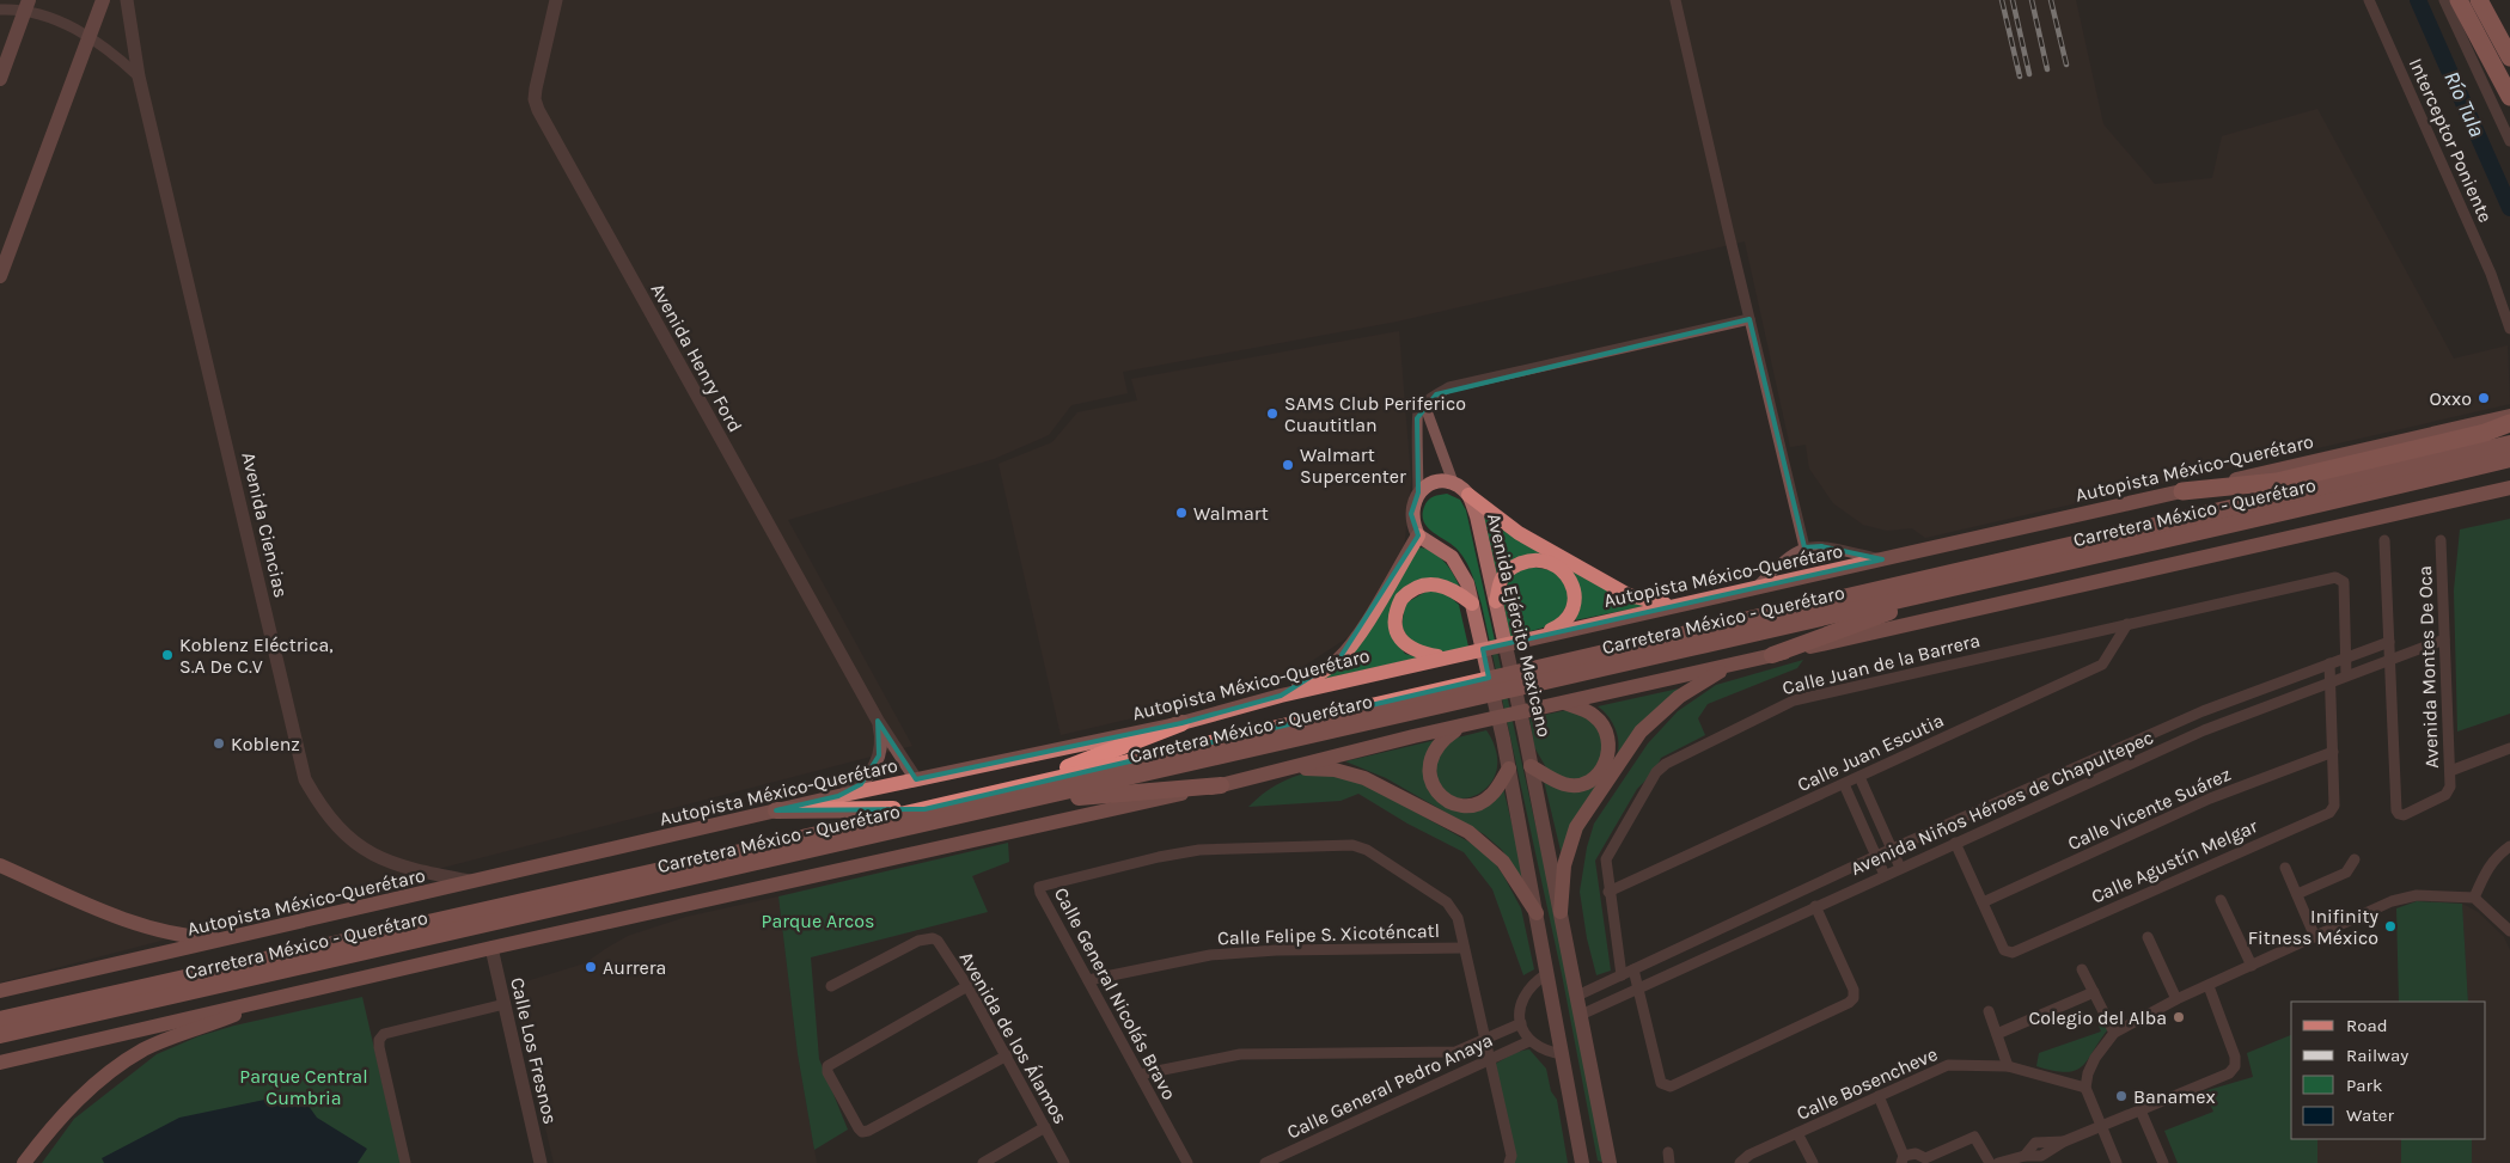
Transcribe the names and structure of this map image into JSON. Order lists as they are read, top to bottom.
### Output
{
  "streets": {
    "highway": ["Carretera México - Querétaro"],
    "main road": ["Autopista México-Querétaro", "Avenida Ejército Mexicano"],
    "street": [
      "Interceptor Poniente",
      "Avenida Henry Ford",
      "Avenida Ciencias",
      "Calle Juan de la Barrera",
      "Avenida Montes De Oca",
      "Calle Juan Escutia",
      "Avenida Niños Héroes de Chapultepec",
      "Calle Vicente Suárez",
      "Calle Agustín Melgar",
      "Calle Felipe S. Xicoténcatl",
      "Calle General Nicolás Bravo",
      "Avenida de los Álamos",
      "Calle Los Fresnos",
      "Calle Bosencheve",
      "Calle General Pedro Anaya"
    ]
  },
  "crossings": [
    ["Avenida Henry Ford", "Autopista México-Querétaro"],
    ["Autopista México-Querétaro", "Avenida Ciencias"],
    ["Avenida Ejército Mexicano", "Avenida Niños Héroes de Chapultepec"],
    ["Calle Juan de la Barrera", "Calle Juan Escutia"],
    ["Calle Juan de la Barrera", "Avenida Niños Héroes de Chapultepec"],
    ["Avenida Montes De Oca", "Avenida Niños Héroes de Chapultepec"],
    ["Avenida Niños Héroes de Chapultepec", "Calle Agustín Melgar"],
    ["Calle Vicente Suárez", "Calle Agustín Melgar"],
    ["Calle Felipe S. Xicoténcatl", "Calle General Nicolás Bravo"],
    ["Calle General Nicolás Bravo", "Calle General Pedro Anaya"]
  ],
  "water": ["Río Tula"],
  "parks": ["Parque Arcos", "Parque Central Cumbria"],
  "places": [
    "Oxxo",
    "SAMS Club Periferico Cuautitlan",
    "Walmart Supercenter",
    "Walmart",
    "Koblenz Eléctrica, S.A De C.V",
    "Koblenz",
    "Inifinity Fitness México",
    "Aurrera",
    "Colegio del Alba",
    "Banamex"
  ],
  "legend": [
    "Road",
    "Railway",
    "Park",
    "Water"
  ]
}
